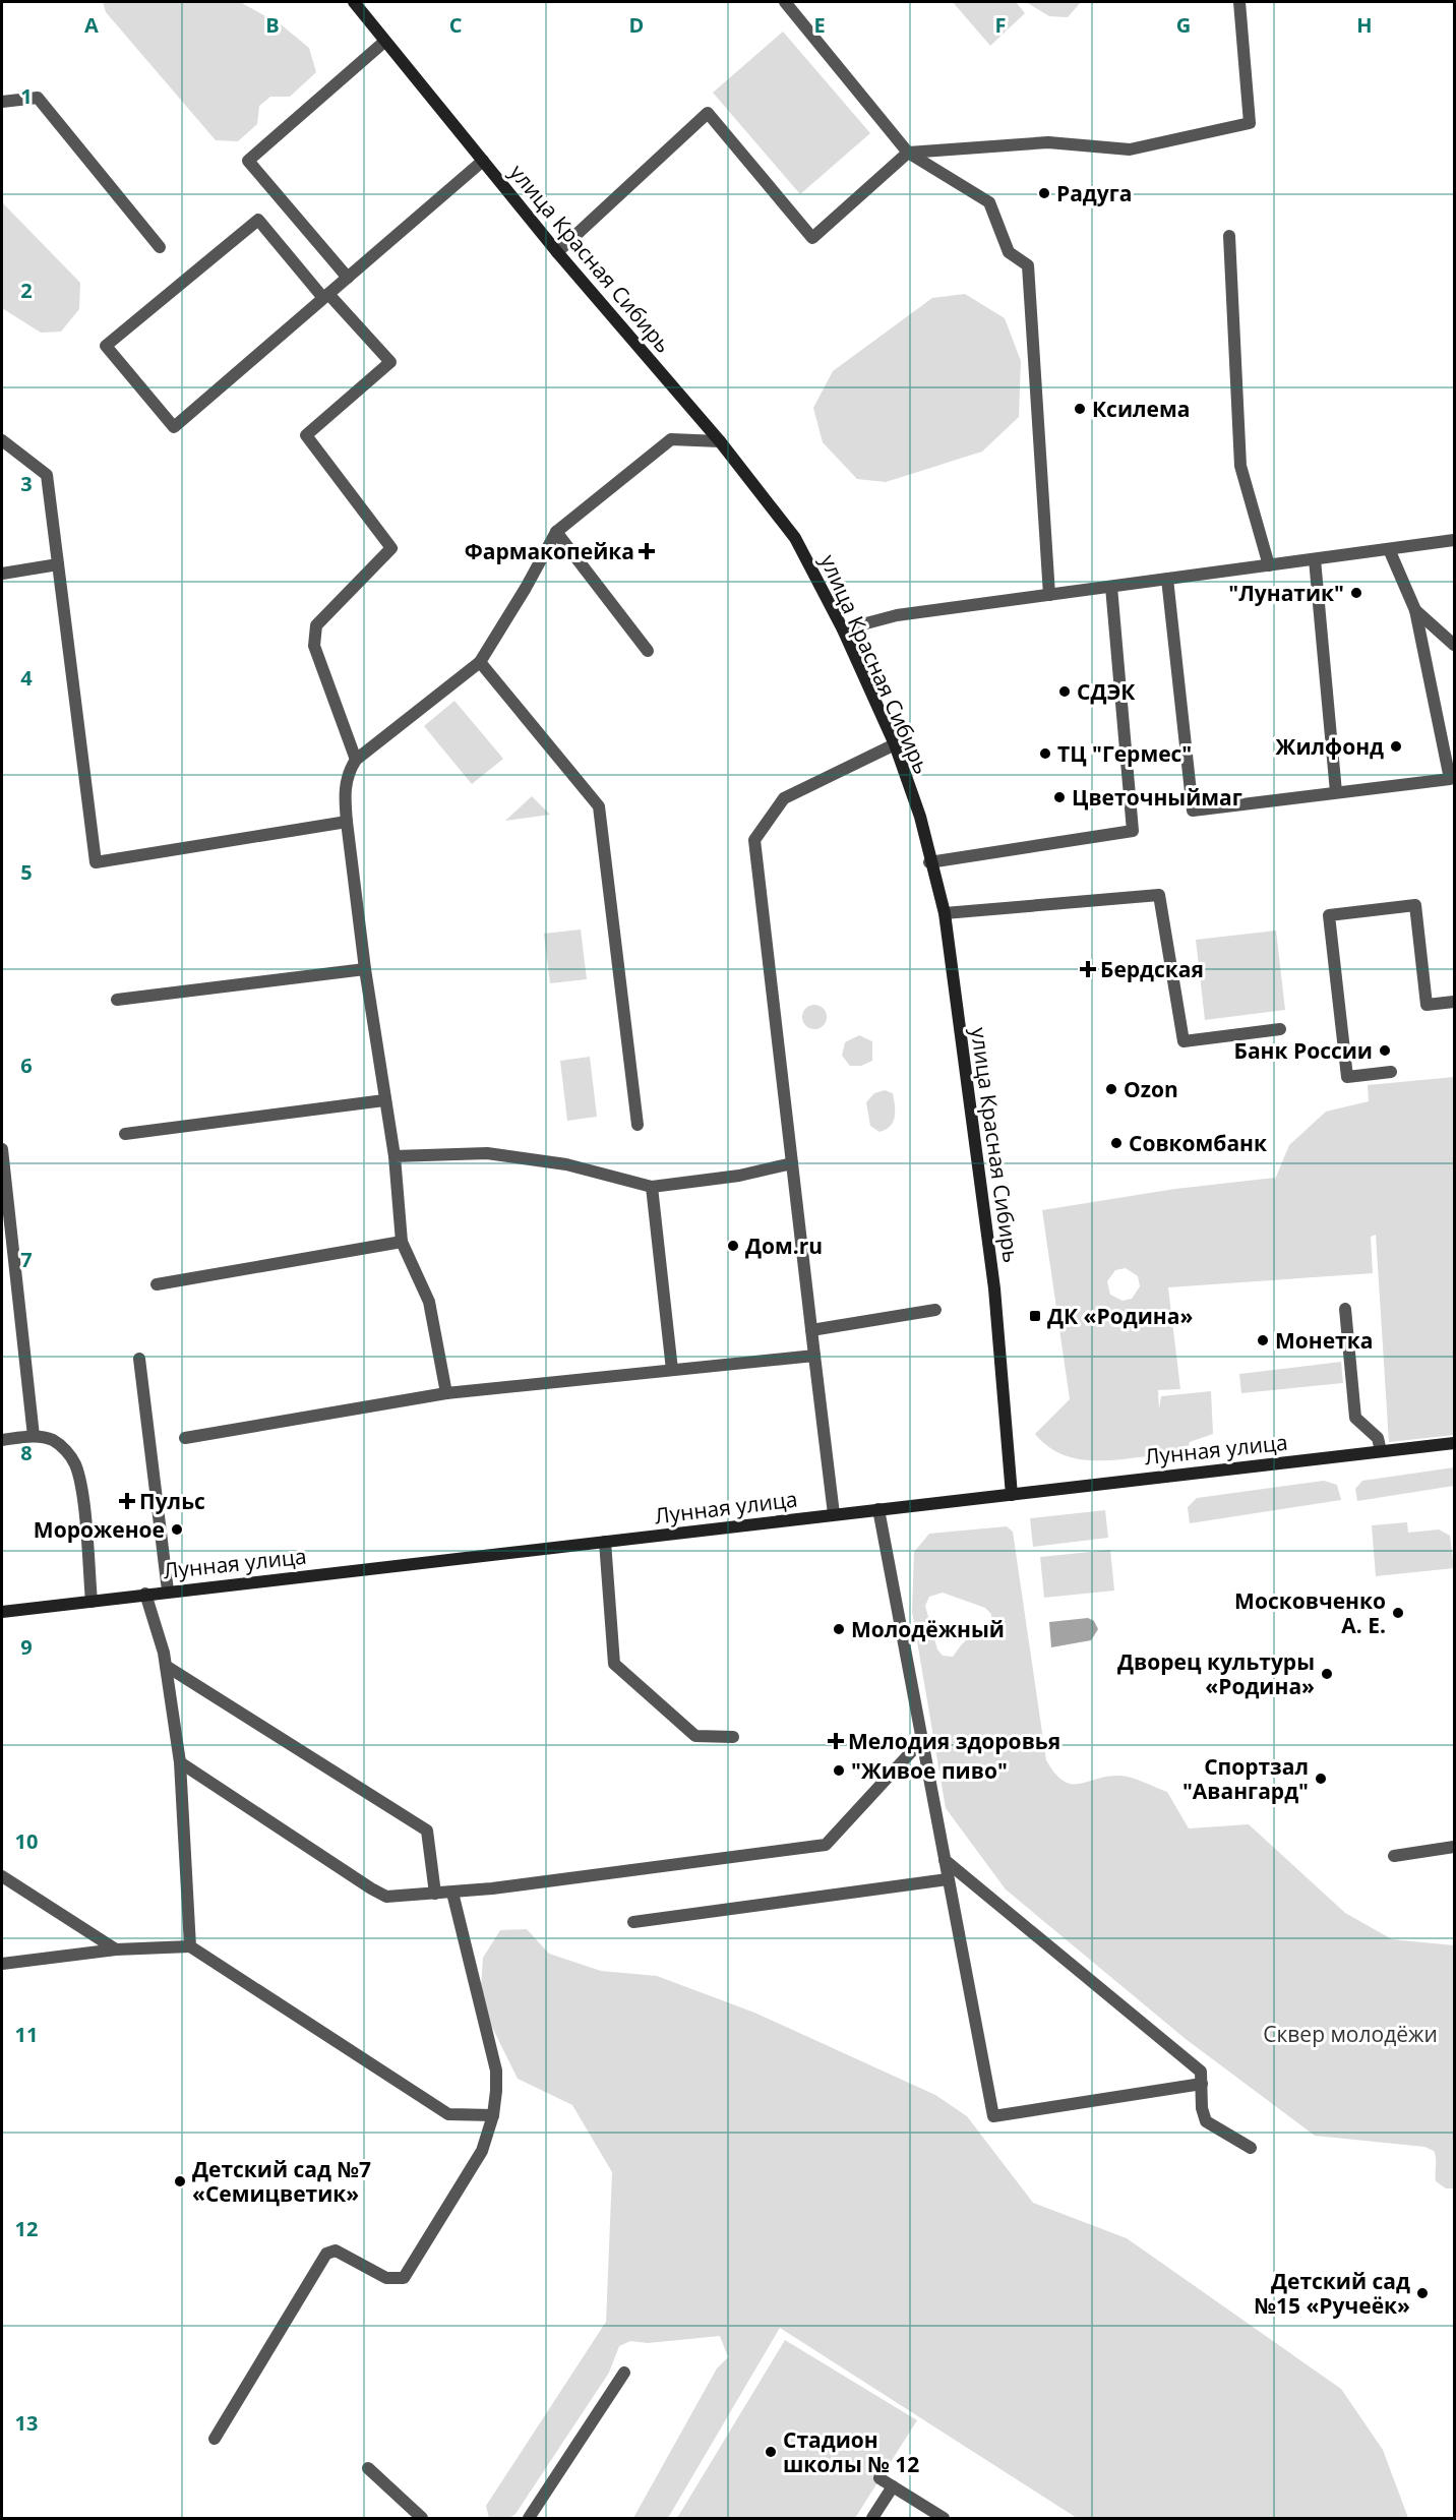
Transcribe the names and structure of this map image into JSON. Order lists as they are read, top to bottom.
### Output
{
  "streets": {
    "street": ["улица Красная Сибирь", "Лунная улица"]
  },
  "crossings": [
    ["улица Красная Сибирь", "Лунная улица"]
  ],
  "parks": ["Сквер молодёжи"],
  "places": {
    "other": [
      "Радуга",
      "Ксилема",
      "\"Лунатик\"",
      "СДЭК",
      "Жилфонд",
      "ТЦ \"Гермес\"",
      "Цветочныймаг",
      "Банк России",
      "Ozon",
      "Совкомбанк",
      "Дом.ru",
      "Монетка",
      "Мороженое",
      "Московченко А. Е.",
      "Молодёжный",
      "Дворец культуры «Родина»",
      "\"Живое пиво\"",
      "Спортзал \"Авангард\"",
      "Детский сад №7 «Семицветик»",
      "Детский сад №15 «Ручеёк»",
      "Стадион школы № 12"
    ],
    "health": [
      "Фармакопейка",
      "Бердская",
      "Пульс",
      "Мелодия здоровья"
    ],
    "transit": ["ДК «Родина»"]
  },
  "grid": {
    "columns": [
      "A",
      "B",
      "C",
      "D",
      "E",
      "F",
      "G",
      "H"
    ],
    "rows": [
      "1",
      "2",
      "3",
      "4",
      "5",
      "6",
      "7",
      "8",
      "9",
      "10",
      "11",
      "12",
      "13"
    ]
  }
}
